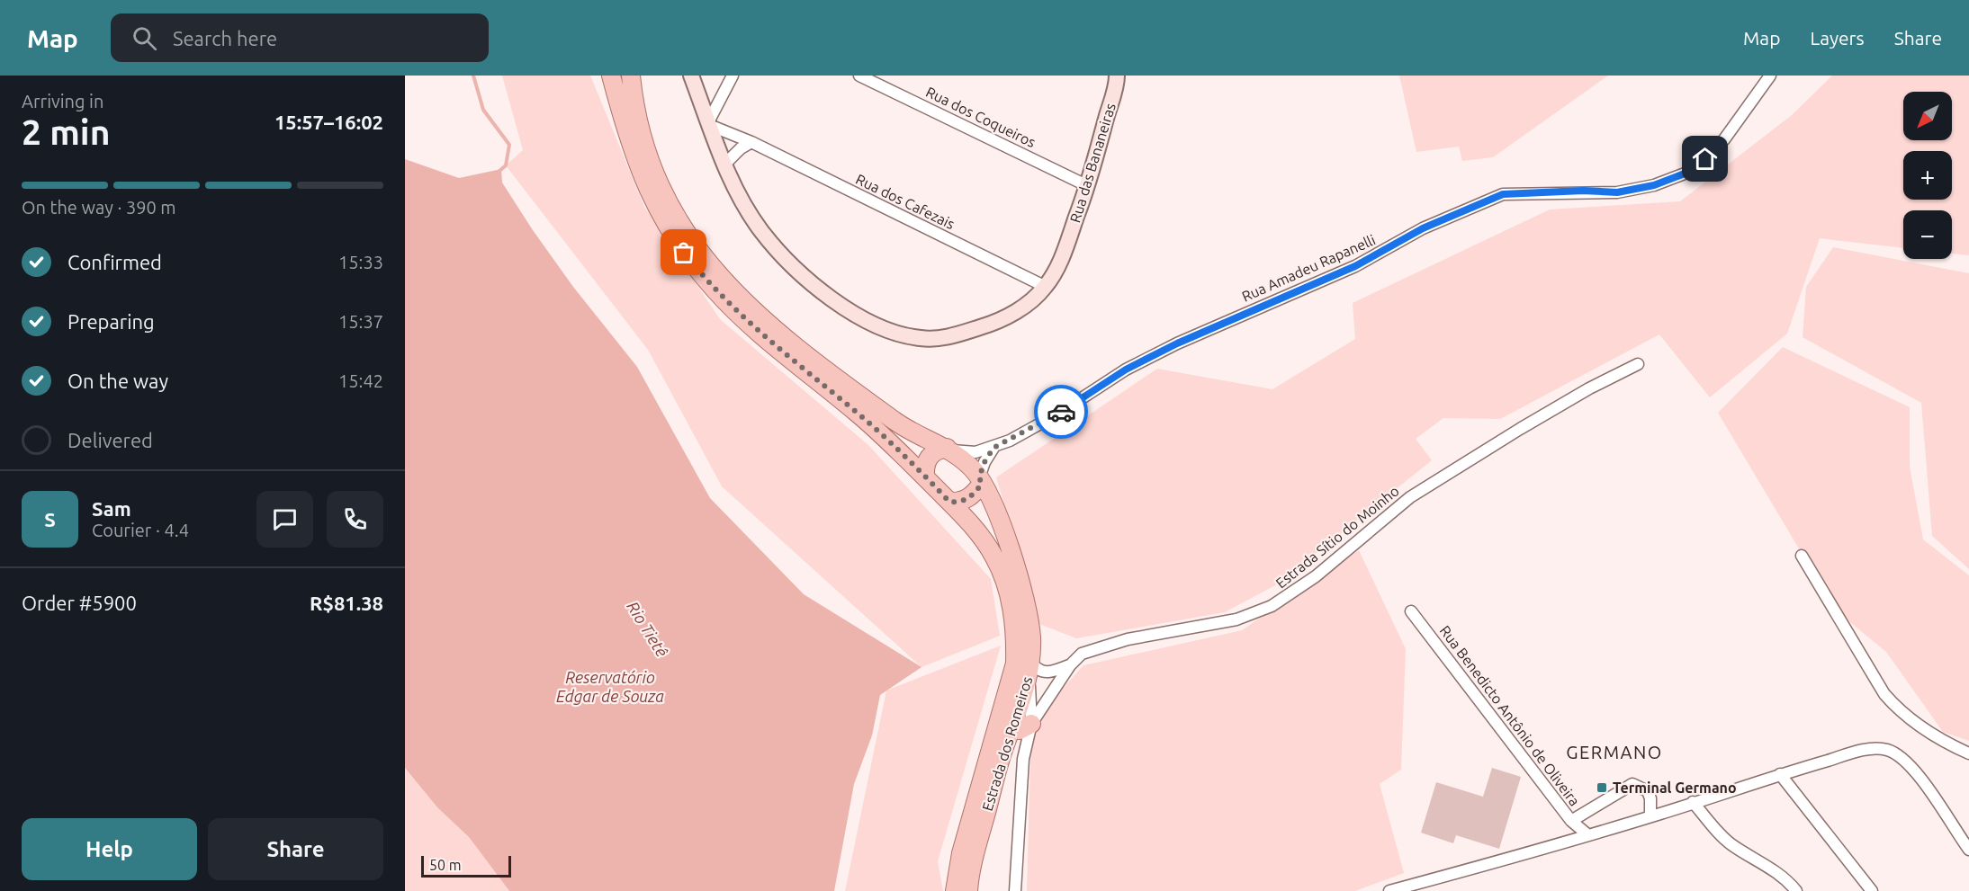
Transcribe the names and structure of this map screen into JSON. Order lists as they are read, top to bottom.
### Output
{
  "streets": {
    "main road": ["Estrada dos Romeiros"],
    "street": [
      "Rua dos Coqueiros",
      "Rua das Bananeiras",
      "Rua dos Cafezais",
      "Rua Amadeu Rapanelli",
      "Estrada Sítio do Moinho",
      "Rua Benedicto Antônio de Oliveira"
    ]
  },
  "crossings": [
    ["Rua dos Coqueiros", "Rua das Bananeiras"],
    ["Rua das Bananeiras", "Rua dos Cafezais"]
  ],
  "districts": ["GERMANO"],
  "water": ["Rio Tietê", "Reservatório Edgar de Souza"],
  "places": {
    "transit": ["Terminal Germano"]
  },
  "scale_bar": "50 m",
  "north": "bottom left",
  "page": {
    "header": "Map",
    "search": "Search here",
    "nav": ["Map", "Layers", "Share"],
    "heading": ["2 min", "Arriving in", "15:57–16:02"],
    "panel": [
      "Sam",
      "Courier · 4.4",
      "Order #5900",
      "R$81.38"
    ],
    "map_buttons": ["+", "−"],
    "bar": "On the way · 390 m",
    "list": [
      ["Confirmed", "15:33"],
      ["Preparing", "15:37"],
      ["On the way", "15:42"],
      "Delivered"
    ],
    "round": "S",
    "buttons": ["Help", "Share"],
    "scale": "50 m"
  }
}
